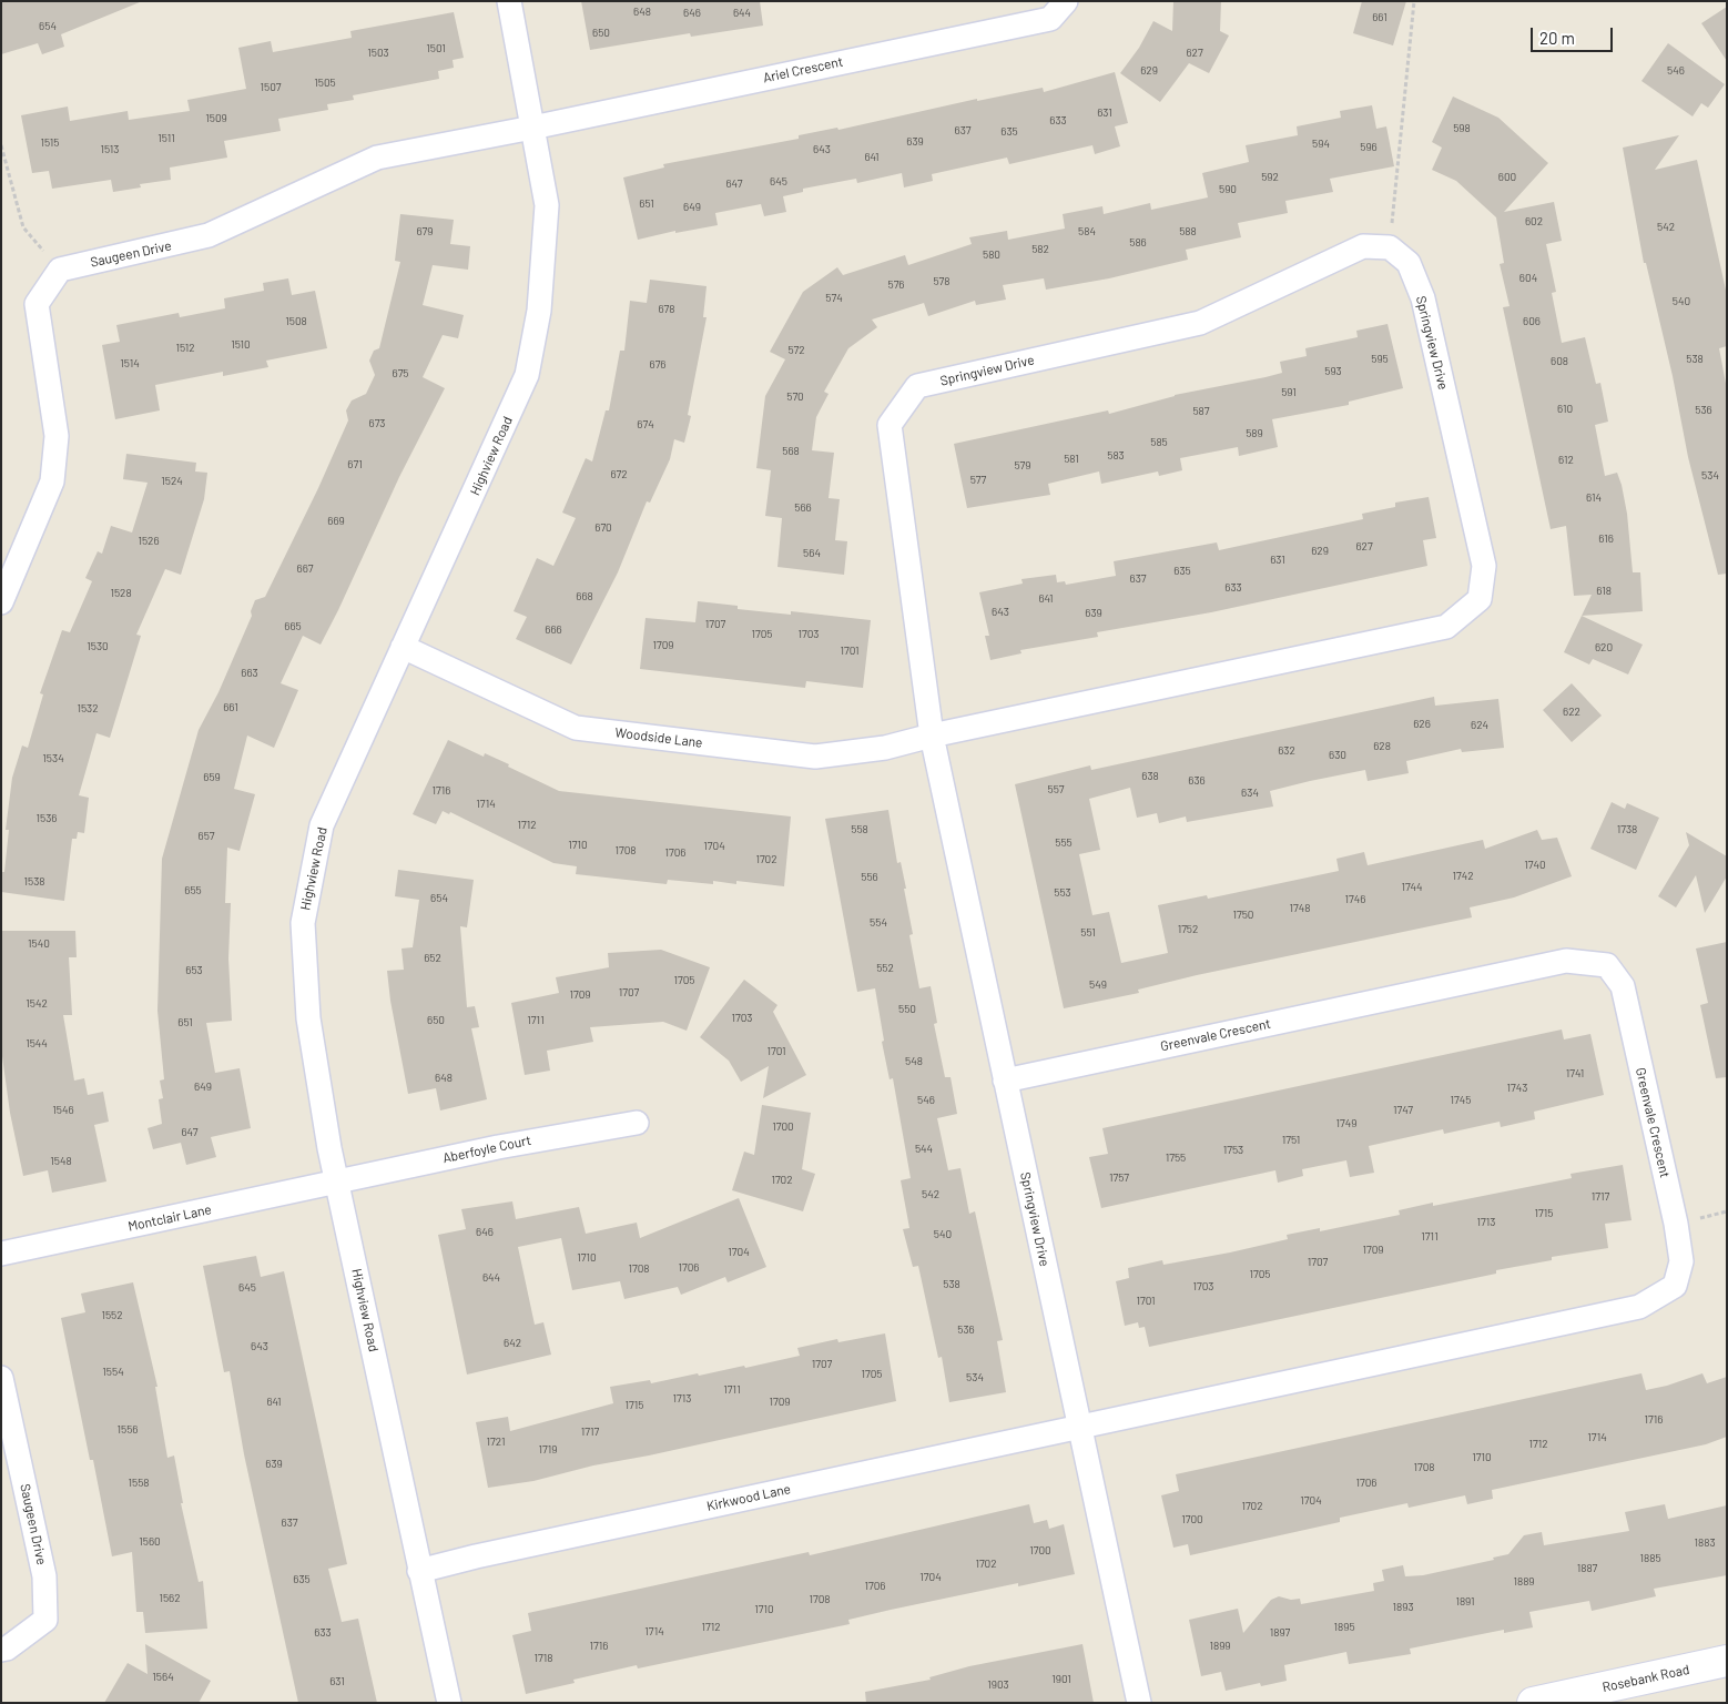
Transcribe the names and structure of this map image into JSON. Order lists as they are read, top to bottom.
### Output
{
  "streets": {
    "street": [
      "Ariel Crescent",
      "Saugeen Drive",
      "Springview Drive",
      "Highview Road",
      "Woodside Lane",
      "Greenvale Crescent",
      "Aberfoyle Court",
      "Montclair Lane",
      "Kirkwood Lane",
      "Rosebank Road"
    ]
  },
  "crossings": [
    ["Ariel Crescent", "Saugeen Drive"],
    ["Ariel Crescent", "Highview Road"],
    ["Saugeen Drive", "Highview Road"],
    ["Springview Drive", "Woodside Lane"],
    ["Springview Drive", "Greenvale Crescent"],
    ["Springview Drive", "Kirkwood Lane"],
    ["Highview Road", "Woodside Lane"],
    ["Highview Road", "Aberfoyle Court"],
    ["Highview Road", "Montclair Lane"],
    ["Highview Road", "Kirkwood Lane"],
    ["Greenvale Crescent", "Kirkwood Lane"],
    ["Aberfoyle Court", "Montclair Lane"]
  ],
  "house_numbers": [
    "648",
    "646",
    "644",
    "661",
    "654",
    "650",
    "1501",
    "1503",
    "627",
    "629",
    "546",
    "1505",
    "1507",
    "631",
    "1509",
    "633",
    "598",
    "637",
    "635",
    "1511",
    "639",
    "1515",
    "594",
    "596",
    "1513",
    "643",
    "641",
    "592",
    "600",
    "645",
    "647",
    "590",
    "651",
    "649",
    "602",
    "542",
    "679",
    "584",
    "588",
    "586",
    "582",
    "580",
    "604",
    "578",
    "576",
    "574",
    "540",
    "678",
    "1508",
    "606",
    "1510",
    "1512",
    "572",
    "595",
    "538",
    "608",
    "1514",
    "676",
    "593",
    "675",
    "591",
    "570",
    "610",
    "536",
    "587",
    "673",
    "674",
    "589",
    "585",
    "568",
    "583",
    "581",
    "612",
    "671",
    "579",
    "672",
    "534",
    "577",
    "1524",
    "614",
    "566",
    "669",
    "670",
    "616",
    "1526",
    "627",
    "629",
    "564",
    "631",
    "667",
    "635",
    "637",
    "633",
    "618",
    "1528",
    "668",
    "641",
    "643",
    "639",
    "1707",
    "665",
    "666",
    "1705",
    "1703",
    "1709",
    "1530",
    "620",
    "1701",
    "663",
    "661",
    "1532",
    "622",
    "626",
    "624",
    "628",
    "632",
    "630",
    "1534",
    "638",
    "659",
    "636",
    "557",
    "1716",
    "634",
    "1714",
    "1536",
    "1712",
    "558",
    "1738",
    "657",
    "555",
    "1710",
    "1704",
    "1708",
    "1706",
    "1702",
    "1740",
    "1742",
    "556",
    "1538",
    "1744",
    "655",
    "553",
    "654",
    "1746",
    "1748",
    "1750",
    "554",
    "1752",
    "551",
    "1540",
    "652",
    "552",
    "653",
    "1705",
    "549",
    "1707",
    "1709",
    "1542",
    "550",
    "1703",
    "650",
    "1711",
    "651",
    "1544",
    "1701",
    "548",
    "1741",
    "648",
    "649",
    "1743",
    "546",
    "1745",
    "1546",
    "1747",
    "1749",
    "1700",
    "647",
    "1751",
    "544",
    "1753",
    "1755",
    "1548",
    "1757",
    "1702",
    "542",
    "1717",
    "1715",
    "1713",
    "646",
    "540",
    "1711",
    "1709",
    "1704",
    "1710",
    "1707",
    "1706",
    "1708",
    "1705",
    "644",
    "538",
    "1703",
    "645",
    "1701",
    "1552",
    "536",
    "642",
    "643",
    "1707",
    "1554",
    "1705",
    "534",
    "1711",
    "1713",
    "641",
    "1709",
    "1715",
    "1716",
    "1556",
    "1717",
    "1714",
    "1721",
    "1712",
    "1719",
    "1710",
    "639",
    "1708",
    "1558",
    "1706",
    "1704",
    "1702",
    "1700",
    "637",
    "1560",
    "1883",
    "1700",
    "1885",
    "1702",
    "1887",
    "1704",
    "635",
    "1889",
    "1706",
    "1562",
    "1708",
    "1891",
    "1893",
    "1710",
    "1712",
    "1895",
    "1714",
    "633",
    "1897",
    "1716",
    "1899",
    "1718",
    "1564",
    "1901",
    "631",
    "1903"
  ],
  "scale_bar": "20 m"
}
